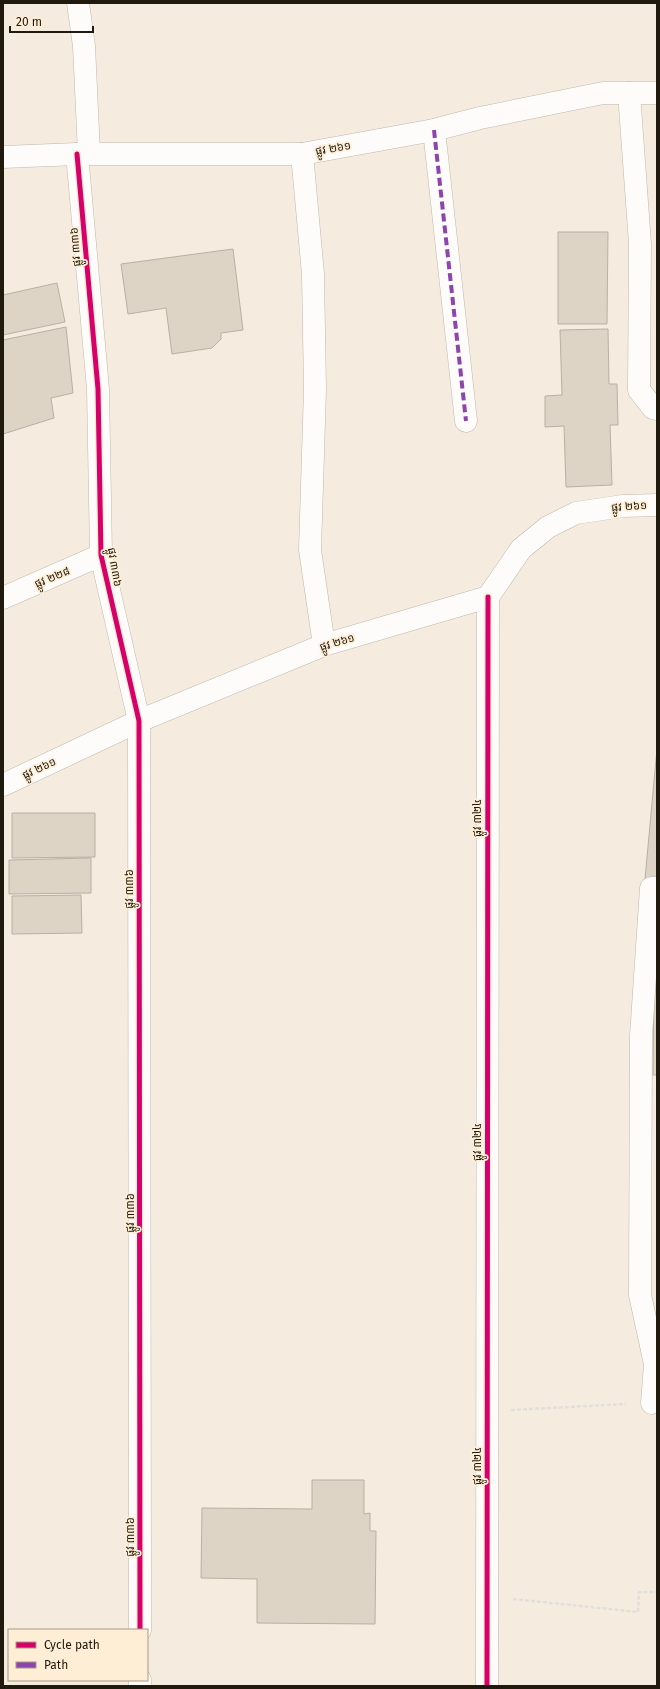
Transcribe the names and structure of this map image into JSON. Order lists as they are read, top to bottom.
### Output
{
  "streets": {
    "street": [
      "ផ្លូវ ២៦១",
      "ផ្លូវ ៣៣៦",
      "ផ្លូវ ២២៨",
      "ផ្លូវ ៣២៤"
    ]
  },
  "crossings": [
    ["ផ្លូវ ២៦១", "ផ្លូវ ៣៣៦"],
    ["ផ្លូវ ២៦១", "ផ្លូវ ៣២៤"],
    ["ផ្លូវ ៣៣៦", "ផ្លូវ ២២៨"]
  ],
  "legend": ["Cycle path", "Path"],
  "scale_bar": "20 m"
}
